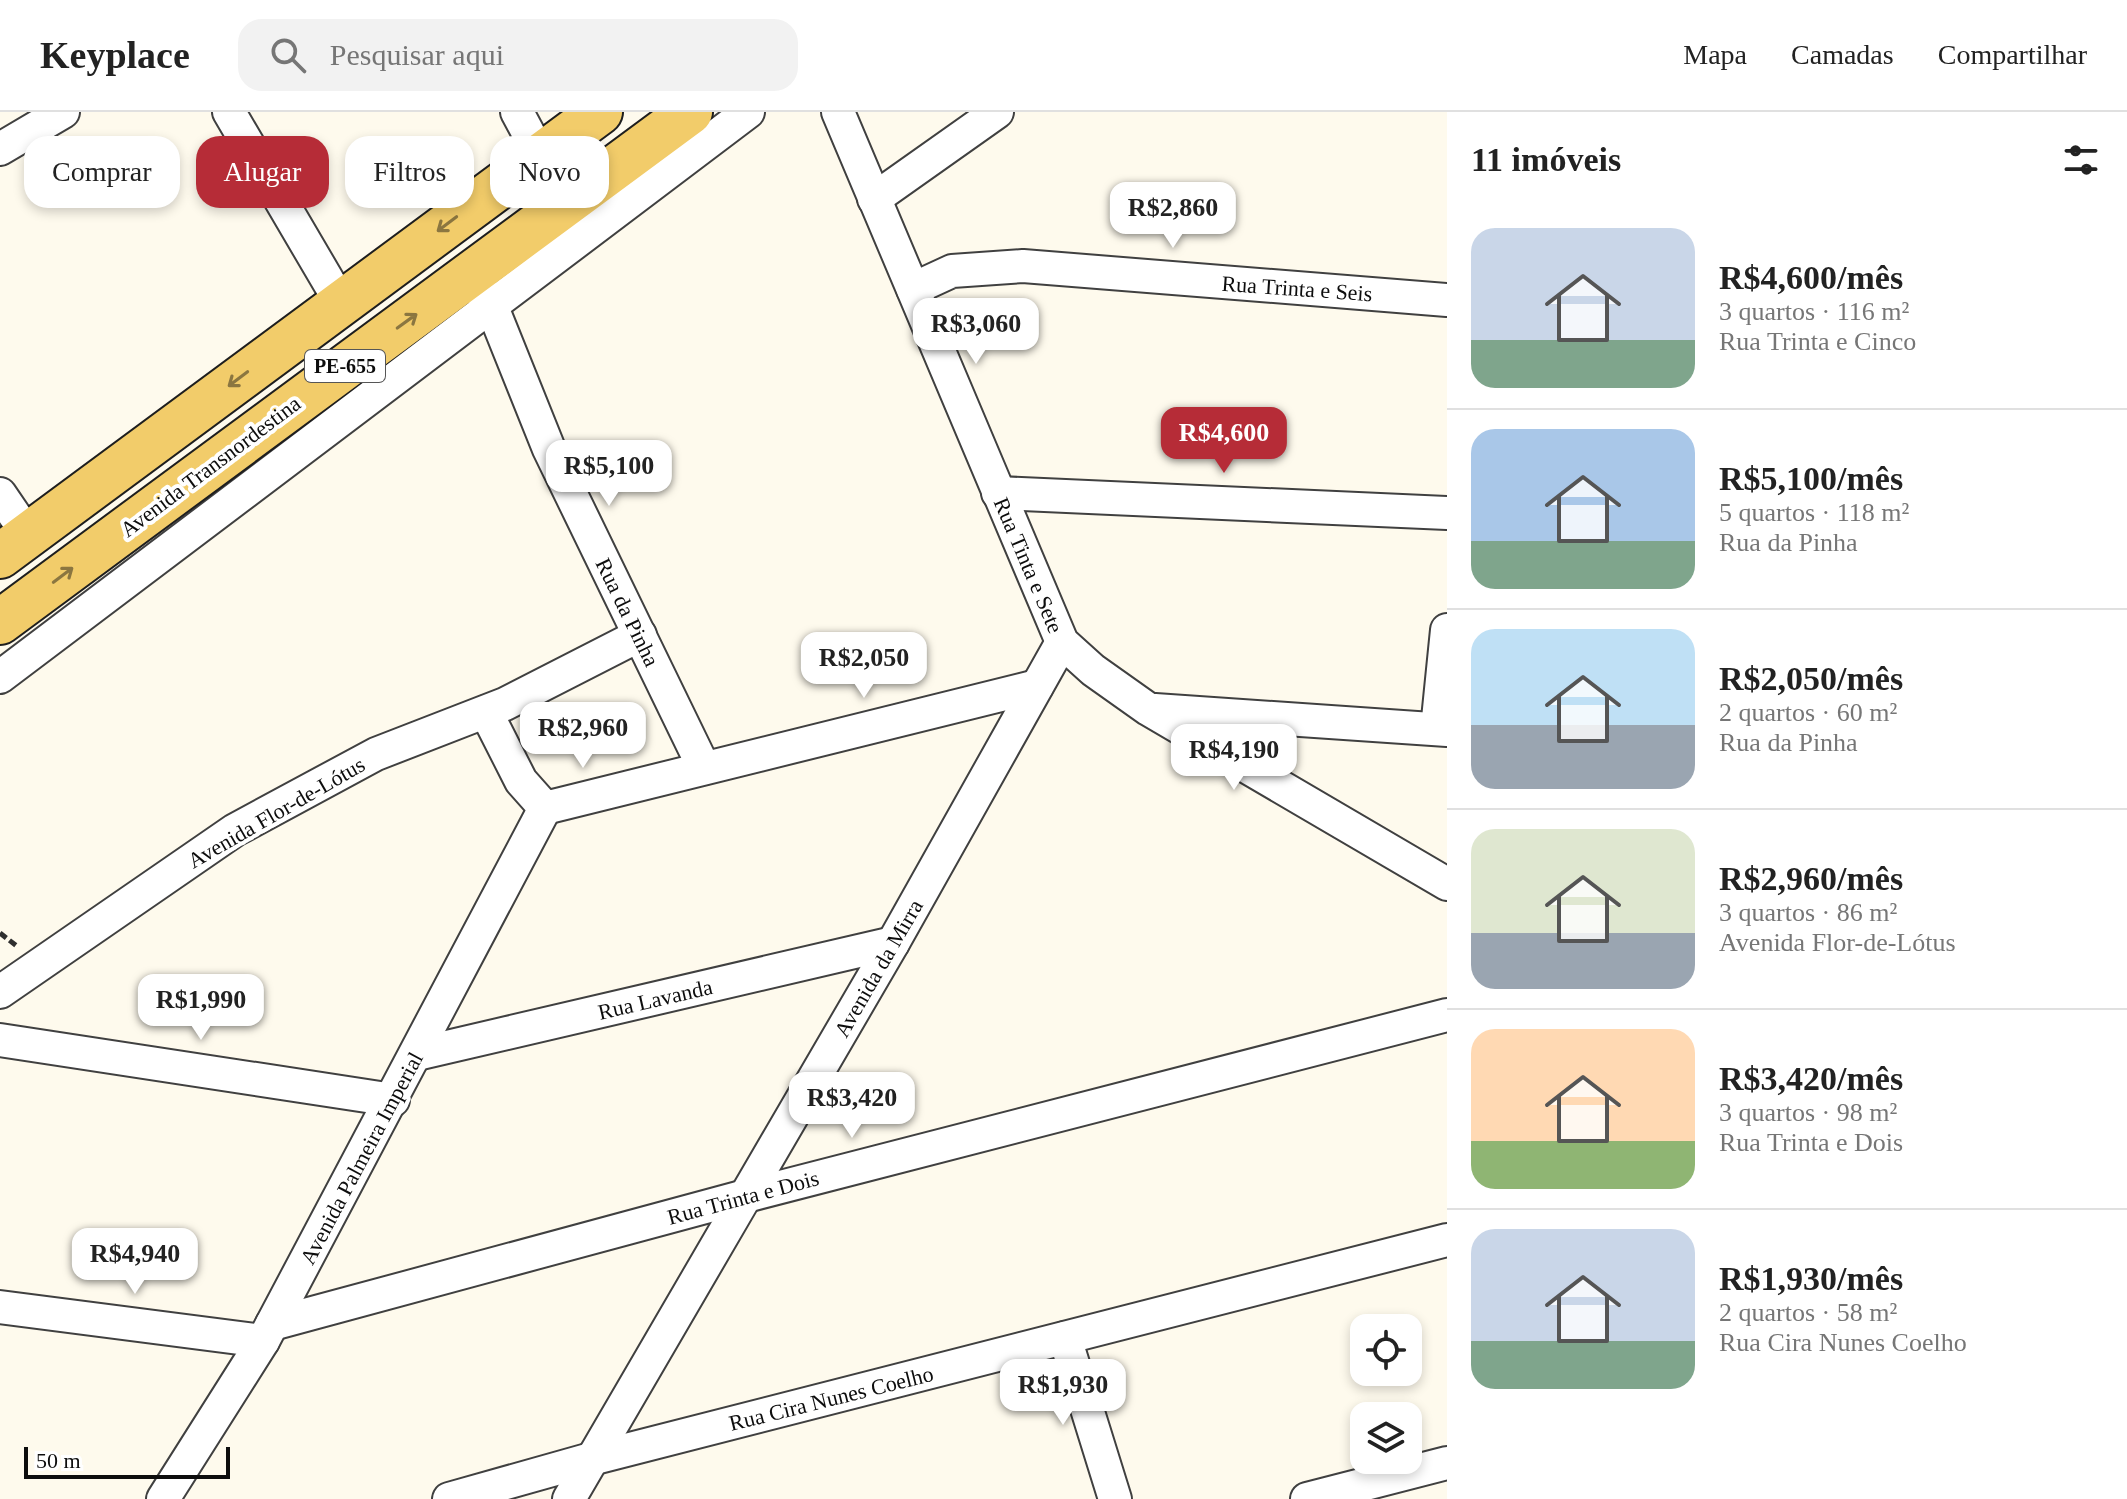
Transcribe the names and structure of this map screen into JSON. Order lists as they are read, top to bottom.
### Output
{
  "streets": {
    "main road": ["PE-655", "Avenida Transnordestina"],
    "street": [
      "Rua Trinta e Seis",
      "Rua Tinta e Sete",
      "Rua da Pinha",
      "Avenida Flor-de-Lótus",
      "Avenida da Mirra",
      "Rua Lavanda",
      "Avenida Palmeira Imperial",
      "Rua Trinta e Dois",
      "Rua Cira Nunes Coelho"
    ]
  },
  "crossings": [
    ["Rua Trinta e Seis", "Rua Tinta e Sete"],
    ["Avenida Transnordestina", "Rua da Pinha"],
    ["Rua Tinta e Sete", "Avenida da Mirra"],
    ["Rua da Pinha", "Avenida Flor-de-Lótus"],
    ["Avenida da Mirra", "Rua Lavanda"],
    ["Avenida da Mirra", "Rua Trinta e Dois"],
    ["Avenida da Mirra", "Rua Cira Nunes Coelho"],
    ["Rua Lavanda", "Avenida Palmeira Imperial"],
    ["Avenida Palmeira Imperial", "Rua Trinta e Dois"]
  ],
  "scale_bar": "50 m",
  "page": {
    "header": "Keyplace",
    "search": "Pesquisar aqui",
    "nav": ["Mapa", "Camadas", "Compartilhar"],
    "heading": "11 imóveis",
    "chip": [
      "Comprar",
      "Alugar",
      "Filtros",
      "Novo"
    ],
    "price": [
      "R$2,860",
      "R$3,060",
      "R$4,600",
      "R$5,100",
      "R$2,050",
      "R$2,960",
      "R$4,190",
      "R$1,990",
      "R$3,420",
      "R$4,940",
      "R$1,930"
    ],
    "list": [
      {
        "name": "R$4,600/mês",
        "note": "3 quartos · 116 m² · Rua Trinta e Cinco"
      },
      {
        "name": "R$5,100/mês",
        "note": "5 quartos · 118 m² · Rua da Pinha"
      },
      {
        "name": "R$2,050/mês",
        "note": "2 quartos · 60 m² · Rua da Pinha"
      },
      {
        "name": "R$2,960/mês",
        "note": "3 quartos · 86 m² · Avenida Flor-de-Lótus"
      },
      {
        "name": "R$3,420/mês",
        "note": "3 quartos · 98 m² · Rua Trinta e Dois"
      },
      {
        "name": "R$1,930/mês",
        "note": "2 quartos · 58 m² · Rua Cira Nunes Coelho"
      }
    ],
    "scale": "50 m"
  }
}
